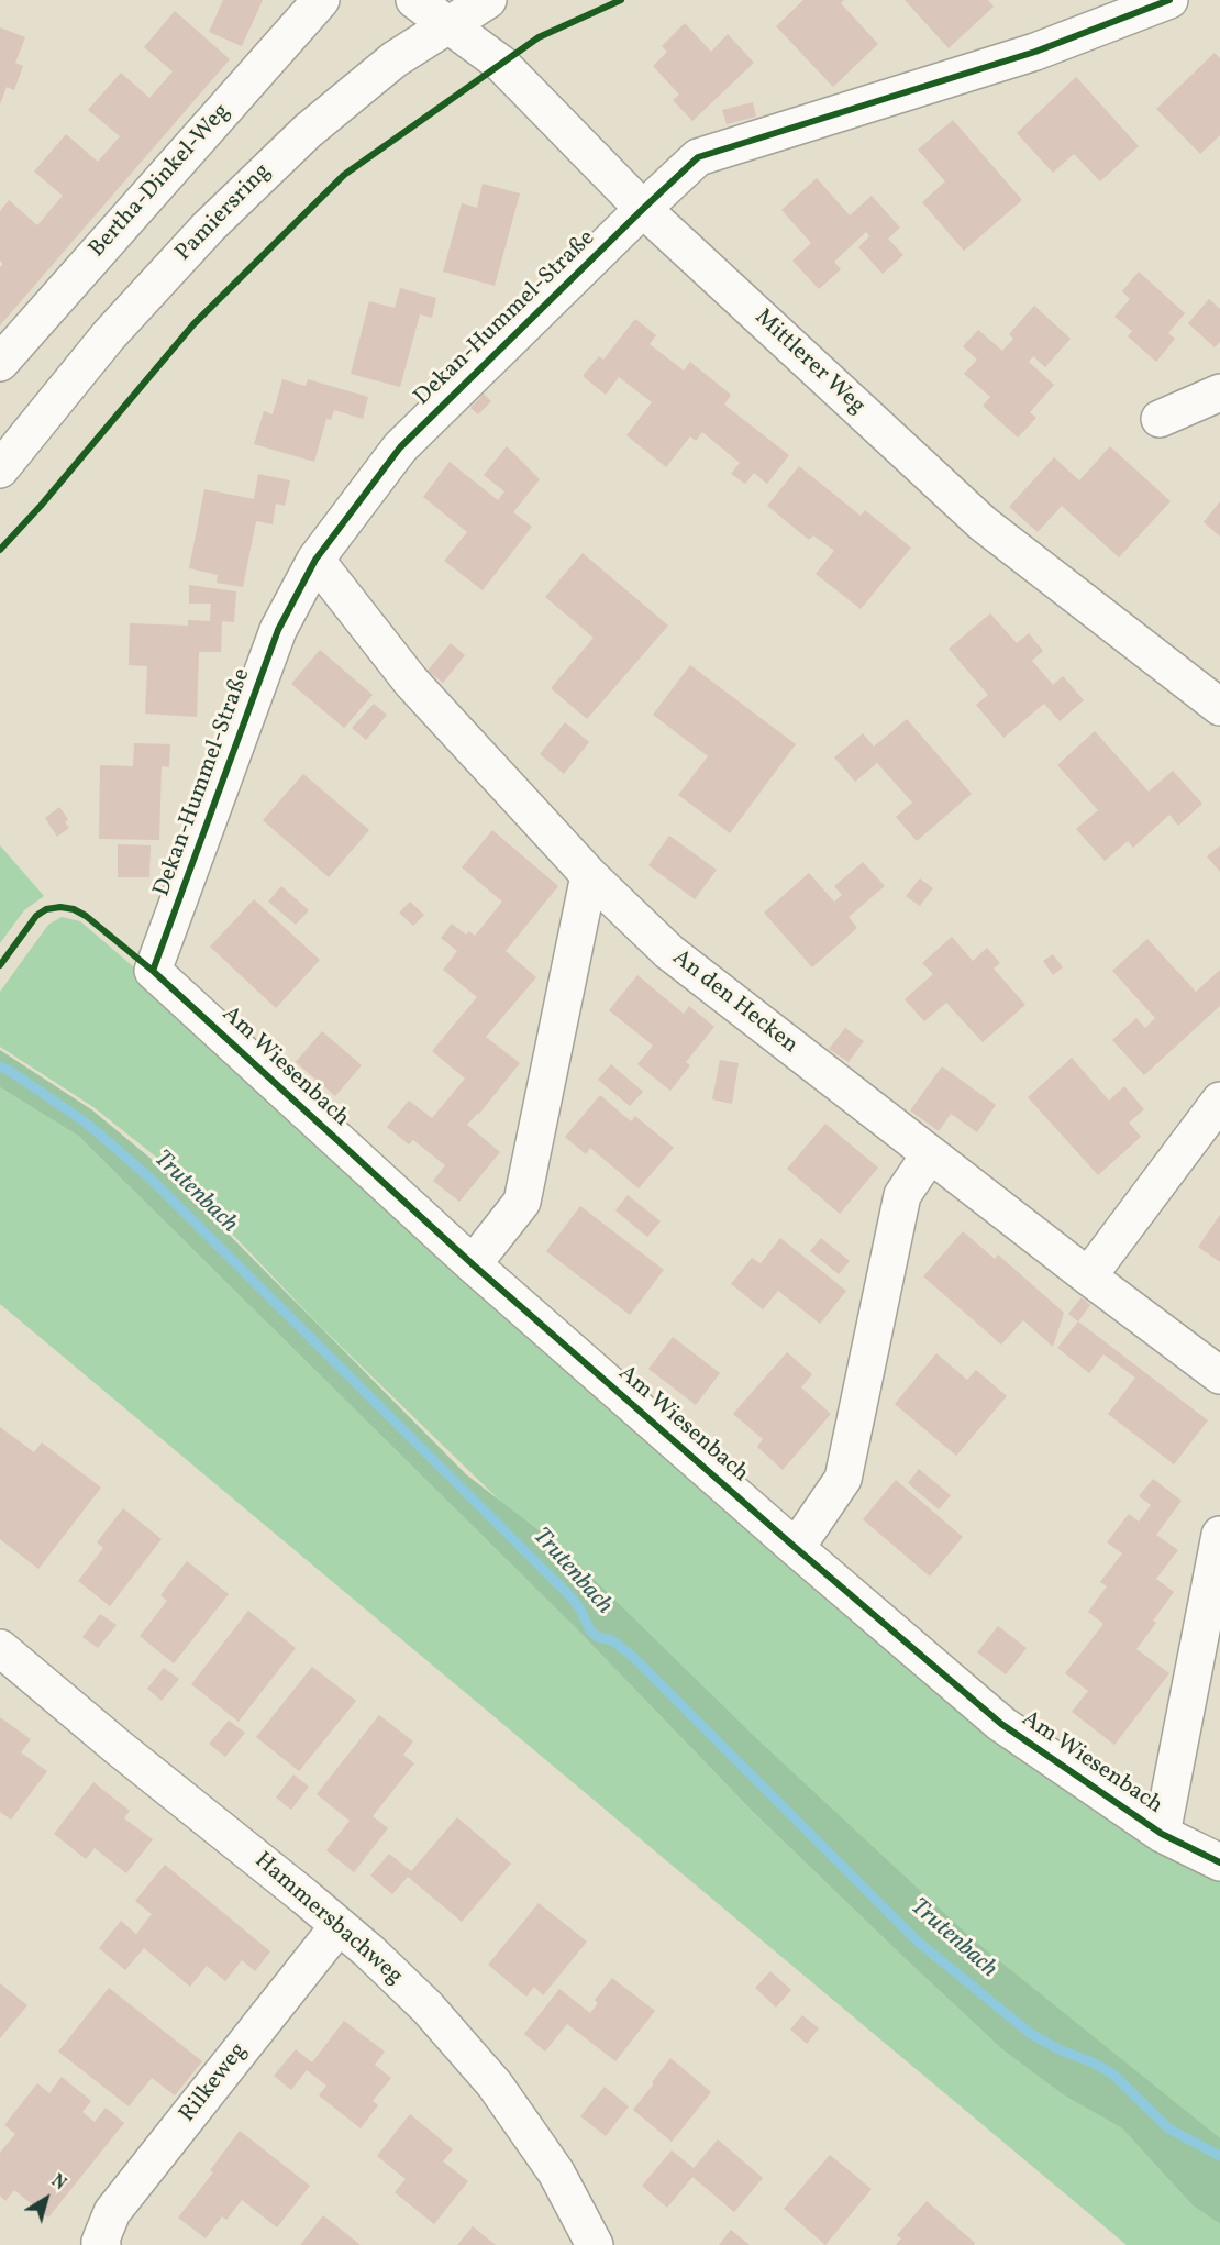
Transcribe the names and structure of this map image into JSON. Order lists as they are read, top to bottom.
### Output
{
  "streets": {
    "street": [
      "Bertha-Dinkel-Weg",
      "Pamiersring",
      "Dekan-Hummel-Straße",
      "Mittlerer Weg",
      "An den Hecken",
      "Am Wiesenbach",
      "Hammersbachweg",
      "Rilkeweg"
    ]
  },
  "crossings": [
    ["Pamiersring", "Mittlerer Weg"],
    ["Dekan-Hummel-Straße", "Mittlerer Weg"],
    ["Dekan-Hummel-Straße", "An den Hecken"],
    ["Dekan-Hummel-Straße", "Am Wiesenbach"],
    ["Hammersbachweg", "Rilkeweg"]
  ],
  "water": ["Trutenbach"],
  "north": "top right"
}
